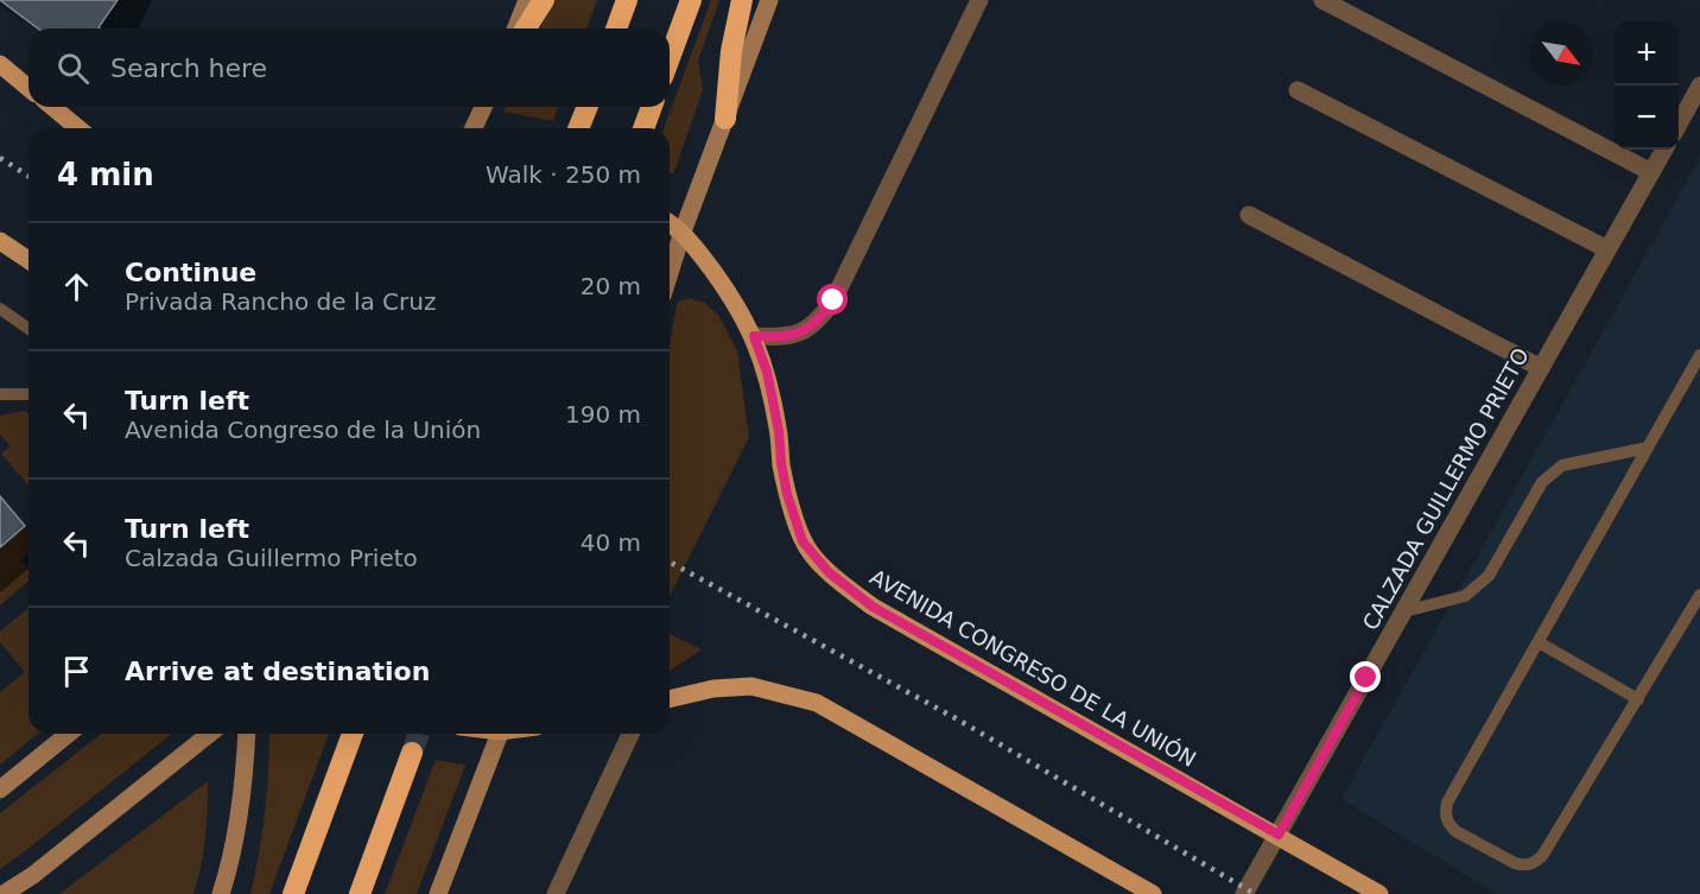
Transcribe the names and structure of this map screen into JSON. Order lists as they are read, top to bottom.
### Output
{
  "streets": {
    "main road": ["AVENIDA CONGRESO DE LA UNIÓN"],
    "street": ["CALZADA GUILLERMO PRIETO"]
  },
  "crossings": [
    ["CALZADA GUILLERMO PRIETO", "AVENIDA CONGRESO DE LA UNIÓN"]
  ],
  "north": "bottom right",
  "page": {
    "map_buttons": ["+", "−"],
    "search": "Search here",
    "heading": ["4 min", "Walk · 250 m"],
    "list": [
      ["Continue", "Privada Rancho de la Cruz", "20 m"],
      ["Turn left", "Avenida Congreso de la Unión", "190 m"],
      ["Turn left", "Calzada Guillermo Prieto", "40 m"],
      "Arrive at destination"
    ]
  }
}
